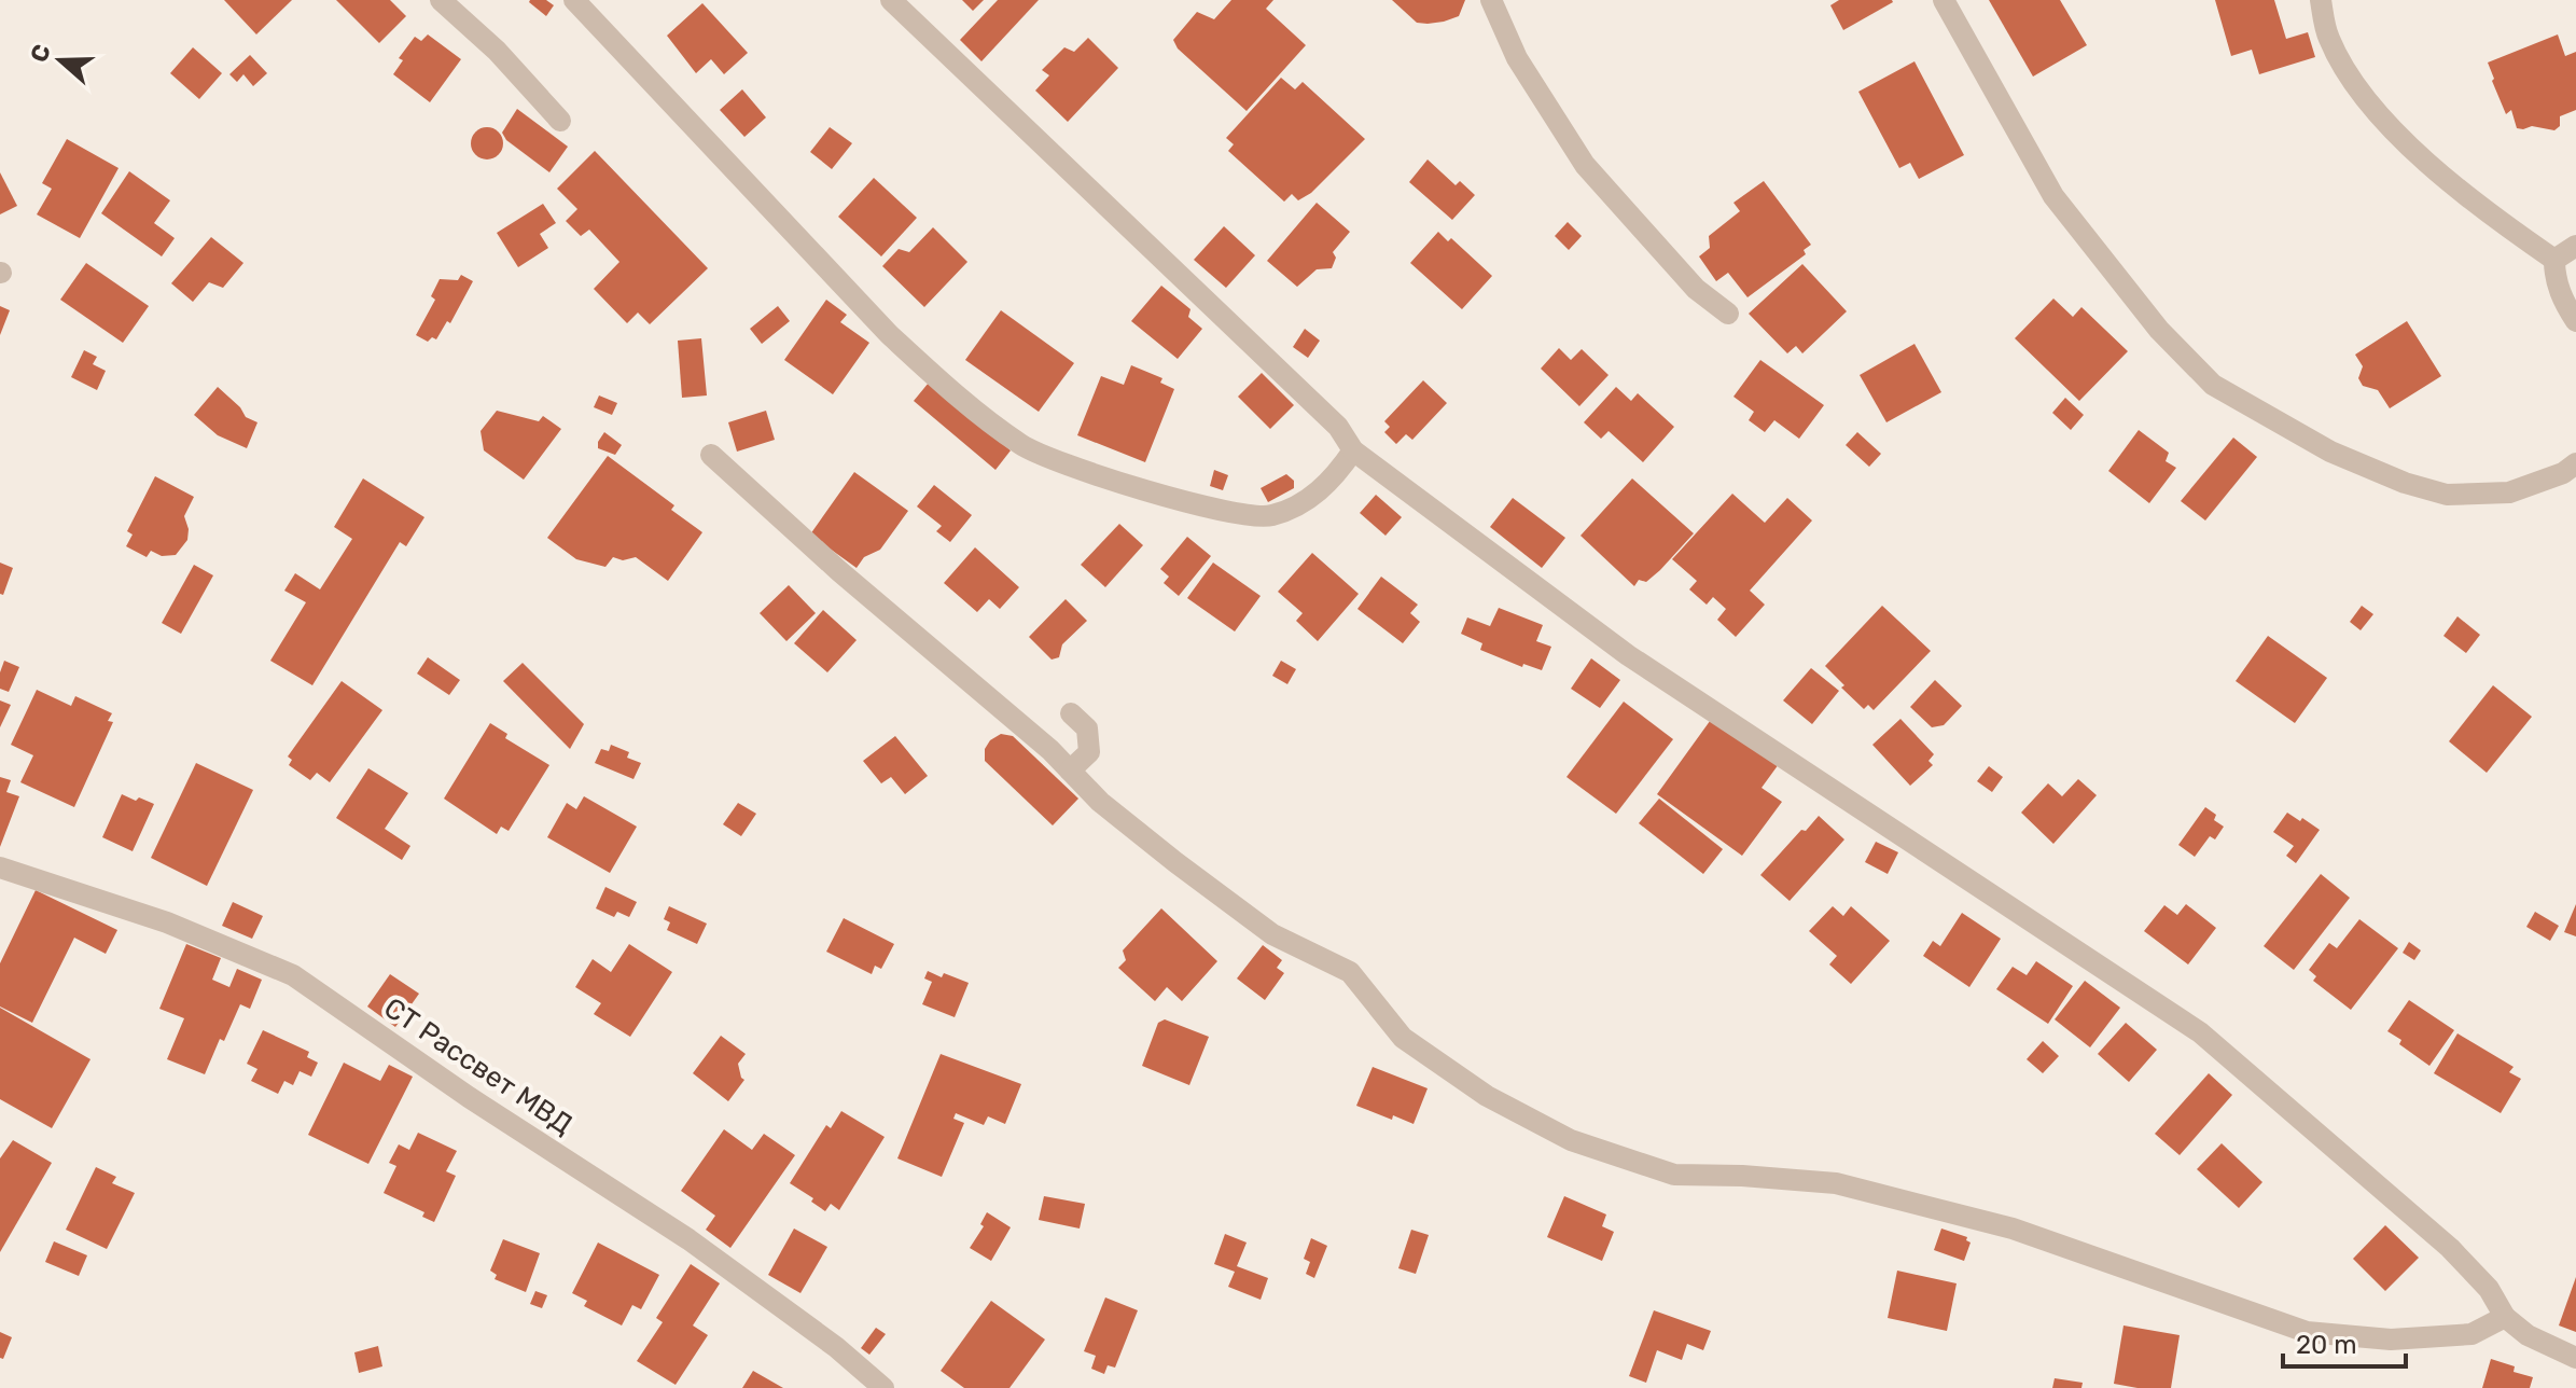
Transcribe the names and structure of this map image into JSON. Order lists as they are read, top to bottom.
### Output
{
  "streets": {
    "street": ["СТ Рассвет МВД"]
  },
  "scale_bar": "20 m",
  "north": "left"
}
